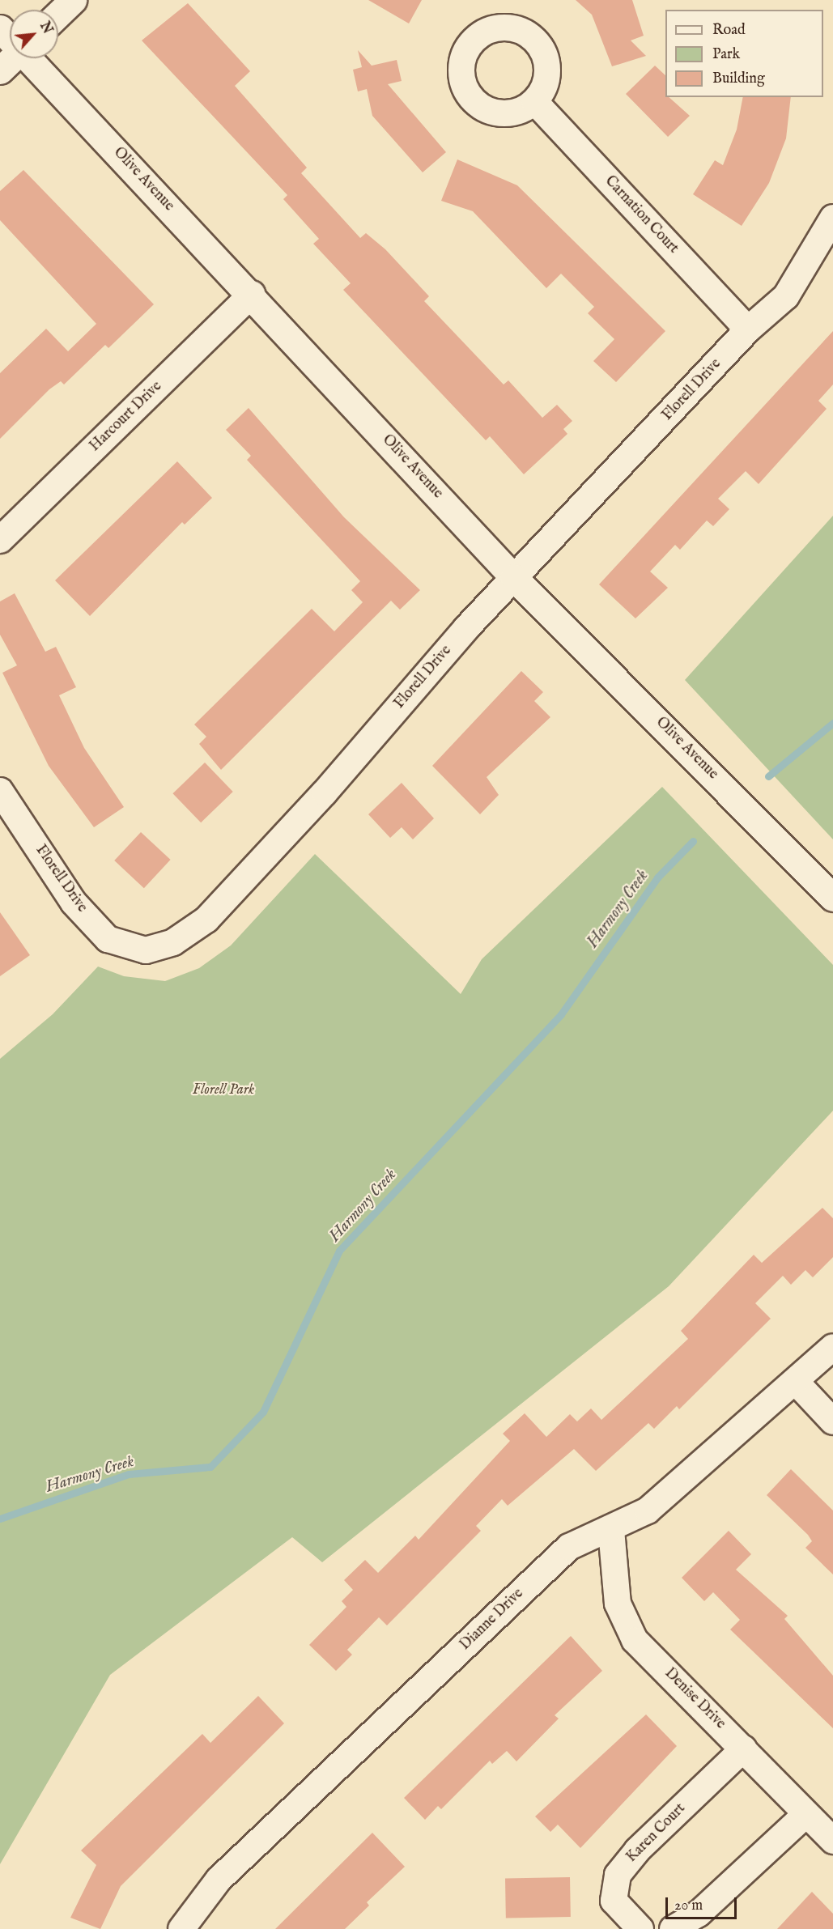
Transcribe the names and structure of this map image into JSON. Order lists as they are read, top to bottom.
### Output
{
  "streets": {
    "main road": ["Olive Avenue"],
    "street": [
      "Carnation Court",
      "Florell Drive",
      "Harcourt Drive",
      "Dianne Drive",
      "Denise Drive",
      "Karen Court"
    ]
  },
  "crossings": [
    ["Olive Avenue", "Florell Drive"],
    ["Olive Avenue", "Harcourt Drive"],
    ["Carnation Court", "Florell Drive"],
    ["Dianne Drive", "Denise Drive"],
    ["Denise Drive", "Karen Court"]
  ],
  "water": ["Harmony Creek"],
  "parks": ["Florell Park"],
  "legend": ["Road", "Park", "Building"],
  "scale_bar": "20 m",
  "north": "top right"
}
